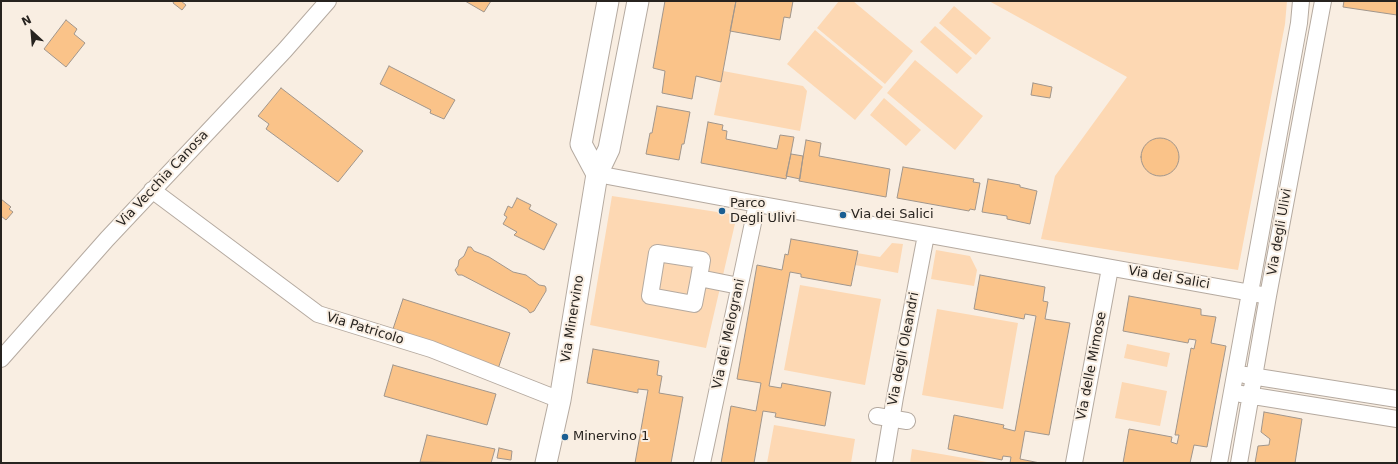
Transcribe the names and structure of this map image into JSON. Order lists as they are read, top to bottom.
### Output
{
  "streets": {
    "main road": ["Via Minervino"],
    "street": [
      "Via Vecchia Canosa",
      "Via degli Ulivi",
      "Via dei Salici",
      "Via Patricolo",
      "Via dei Melograni",
      "Via degli Oleandri",
      "Via delle Mimose"
    ]
  },
  "crossings": [
    ["Via Vecchia Canosa", "Via Patricolo"],
    ["Via degli Ulivi", "Via dei Salici"],
    ["Via dei Salici", "Via Minervino"],
    ["Via dei Salici", "Via dei Melograni"],
    ["Via dei Salici", "Via degli Oleandri"],
    ["Via dei Salici", "Via delle Mimose"],
    ["Via Minervino", "Via Patricolo"]
  ],
  "places": ["Parco Degli Ulivi", "Via dei Salici", "Minervino 1"],
  "north": "top left"
}
